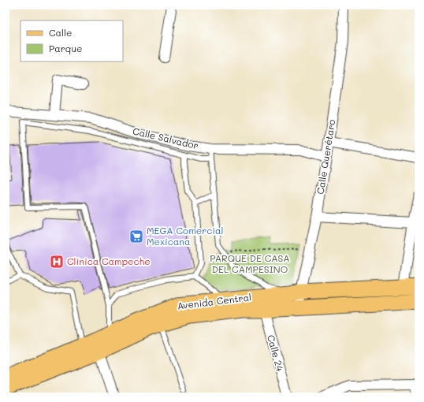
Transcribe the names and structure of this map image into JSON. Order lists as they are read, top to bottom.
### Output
{
  "streets": {
    "main road": ["Avenida Central"],
    "street": ["Calle Salvador", "Calle Querétaro", "Calle 24"]
  },
  "crossings": [
    ["Calle Salvador", "Calle Querétaro"],
    ["Calle Querétaro", "Avenida Central"],
    ["Avenida Central", "Calle 24"]
  ],
  "parks": ["PARQUE DE CASA DEL CAMPESINO"],
  "places": {
    "supermarket": ["MEGA Comercial Mexicana"],
    "hospital": ["Clínica Campeche"]
  },
  "legend": ["Calle", "Parque"]
}
